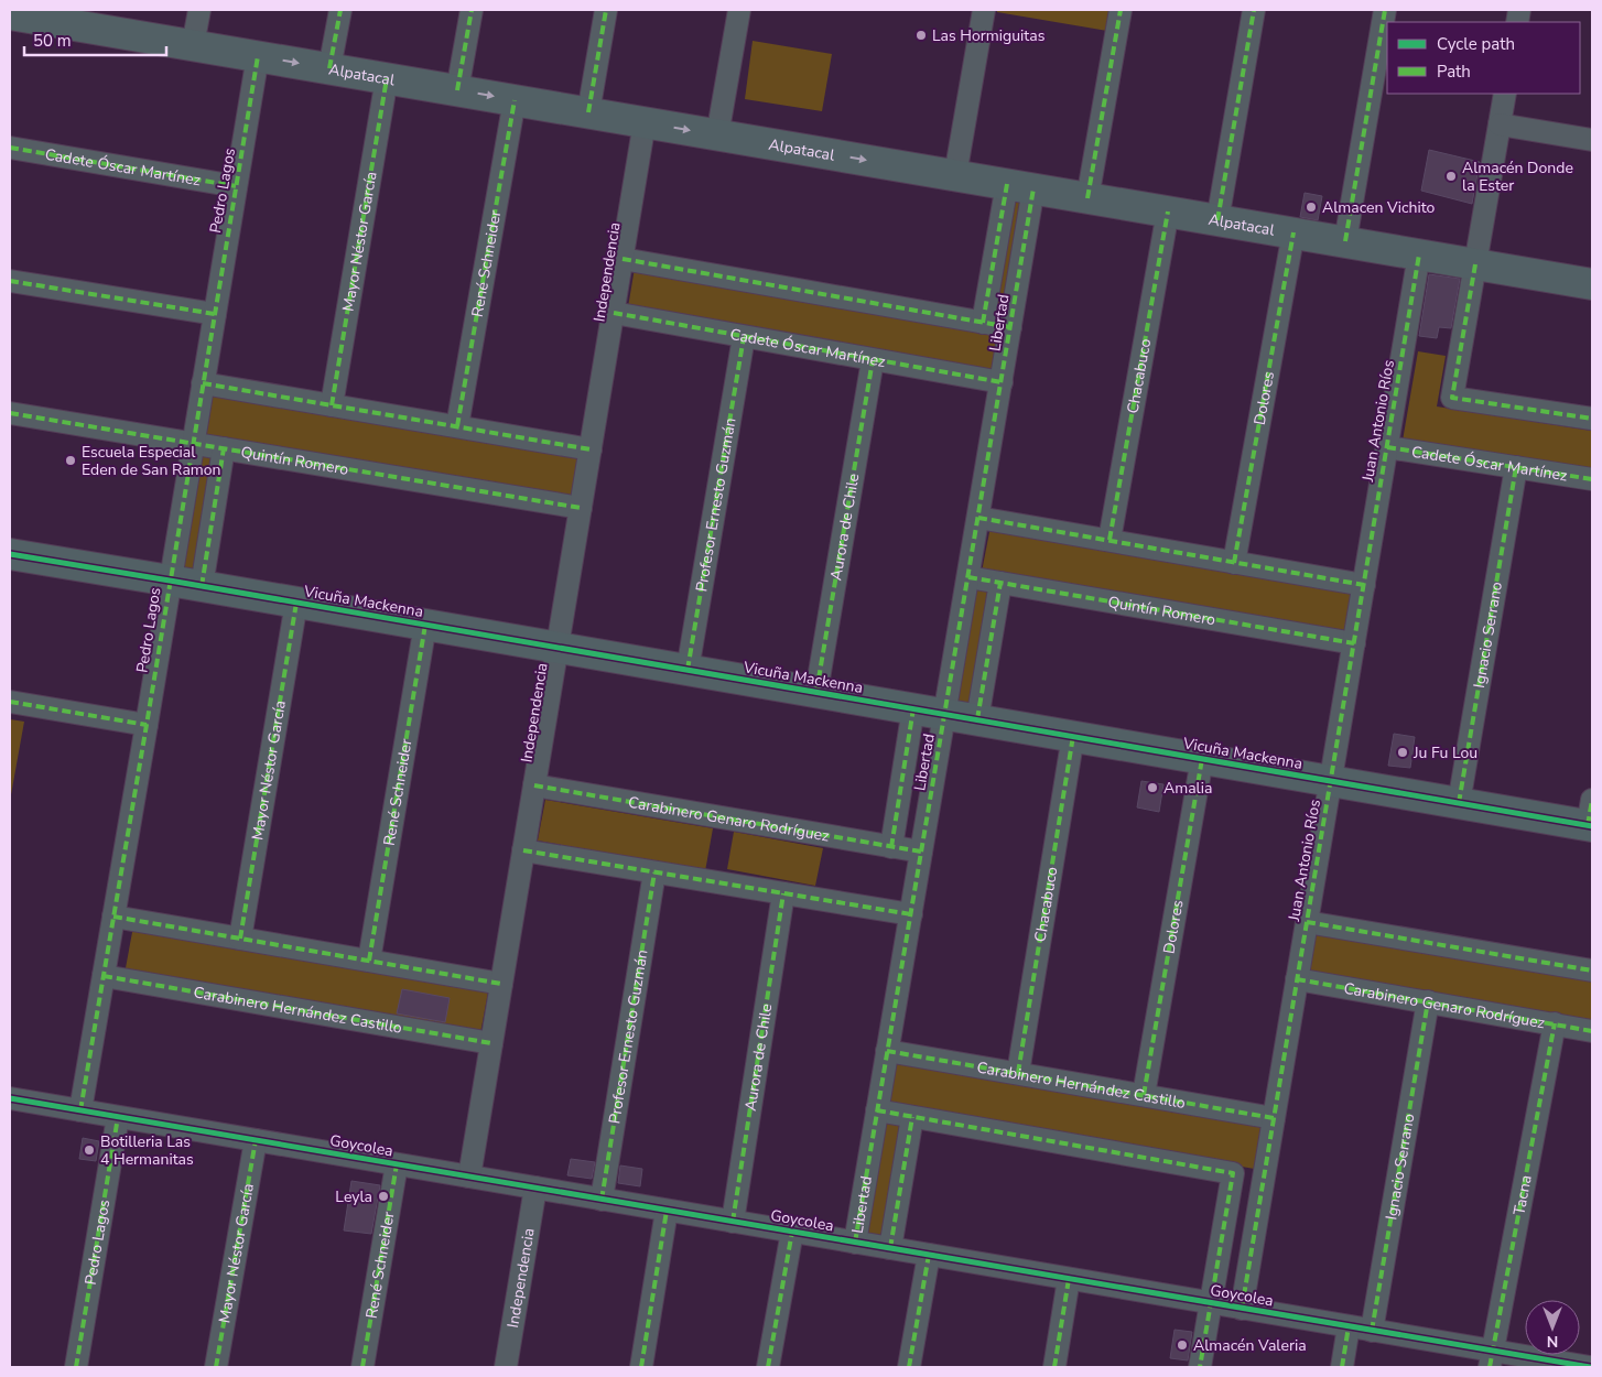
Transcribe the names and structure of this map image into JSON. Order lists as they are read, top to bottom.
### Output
{
  "streets": {
    "main road": ["Alpatacal", "Vicuña Mackenna"],
    "street": [
      "Cadete Óscar Martínez",
      "Pedro Lagos",
      "Mayor Néstor García",
      "René Schneider",
      "Independencia",
      "Libertad",
      "Chacabuco",
      "Dolores",
      "Juan Antonio Ríos",
      "Quintín Romero",
      "Profesor Ernesto Guzmán",
      "Aurora de Chile",
      "Ignacio Serrano",
      "Carabinero Genaro Rodríguez",
      "Carabinero Hernández Castillo",
      "Goycolea",
      "Tacna"
    ]
  },
  "crossings": [
    ["Alpatacal", "Pedro Lagos"],
    ["Alpatacal", "Mayor Néstor García"],
    ["Alpatacal", "René Schneider"],
    ["Alpatacal", "Independencia"],
    ["Alpatacal", "Libertad"],
    ["Alpatacal", "Chacabuco"],
    ["Alpatacal", "Dolores"],
    ["Alpatacal", "Juan Antonio Ríos"],
    ["Cadete Óscar Martínez", "Pedro Lagos"],
    ["Cadete Óscar Martínez", "Independencia"],
    ["Cadete Óscar Martínez", "Libertad"],
    ["Cadete Óscar Martínez", "Juan Antonio Ríos"],
    ["Cadete Óscar Martínez", "Profesor Ernesto Guzmán"],
    ["Cadete Óscar Martínez", "Aurora de Chile"],
    ["Cadete Óscar Martínez", "Ignacio Serrano"],
    ["Pedro Lagos", "Quintín Romero"],
    ["Pedro Lagos", "Vicuña Mackenna"],
    ["Pedro Lagos", "Carabinero Hernández Castillo"],
    ["Pedro Lagos", "Goycolea"],
    ["Mayor Néstor García", "Vicuña Mackenna"],
    ["Mayor Néstor García", "Goycolea"],
    ["René Schneider", "Vicuña Mackenna"],
    ["René Schneider", "Goycolea"],
    ["Independencia", "Quintín Romero"],
    ["Independencia", "Vicuña Mackenna"],
    ["Independencia", "Carabinero Genaro Rodríguez"],
    ["Independencia", "Carabinero Hernández Castillo"],
    ["Independencia", "Goycolea"],
    ["Libertad", "Quintín Romero"],
    ["Libertad", "Vicuña Mackenna"],
    ["Libertad", "Carabinero Genaro Rodríguez"],
    ["Libertad", "Carabinero Hernández Castillo"],
    ["Libertad", "Goycolea"],
    ["Chacabuco", "Vicuña Mackenna"],
    ["Chacabuco", "Carabinero Hernández Castillo"],
    ["Dolores", "Vicuña Mackenna"],
    ["Dolores", "Carabinero Hernández Castillo"],
    ["Juan Antonio Ríos", "Quintín Romero"],
    ["Juan Antonio Ríos", "Vicuña Mackenna"],
    ["Juan Antonio Ríos", "Carabinero Genaro Rodríguez"],
    ["Juan Antonio Ríos", "Carabinero Hernández Castillo"],
    ["Juan Antonio Ríos", "Goycolea"],
    ["Profesor Ernesto Guzmán", "Vicuña Mackenna"],
    ["Profesor Ernesto Guzmán", "Goycolea"],
    ["Aurora de Chile", "Vicuña Mackenna"],
    ["Aurora de Chile", "Goycolea"],
    ["Vicuña Mackenna", "Ignacio Serrano"],
    ["Ignacio Serrano", "Carabinero Genaro Rodríguez"],
    ["Ignacio Serrano", "Goycolea"],
    ["Carabinero Genaro Rodríguez", "Tacna"],
    ["Goycolea", "Tacna"]
  ],
  "places": [
    "Las Hormiguitas",
    "Almacén Donde la Ester",
    "Almacen Vichito",
    "Escuela Especial Eden de San Ramon",
    "Ju Fu Lou",
    "Amalia",
    "Botilleria Las 4 Hermanitas",
    "Leyla",
    "Almacén Valeria"
  ],
  "legend": ["Cycle path", "Path"],
  "scale_bar": "50 m",
  "north": "bottom"
}
